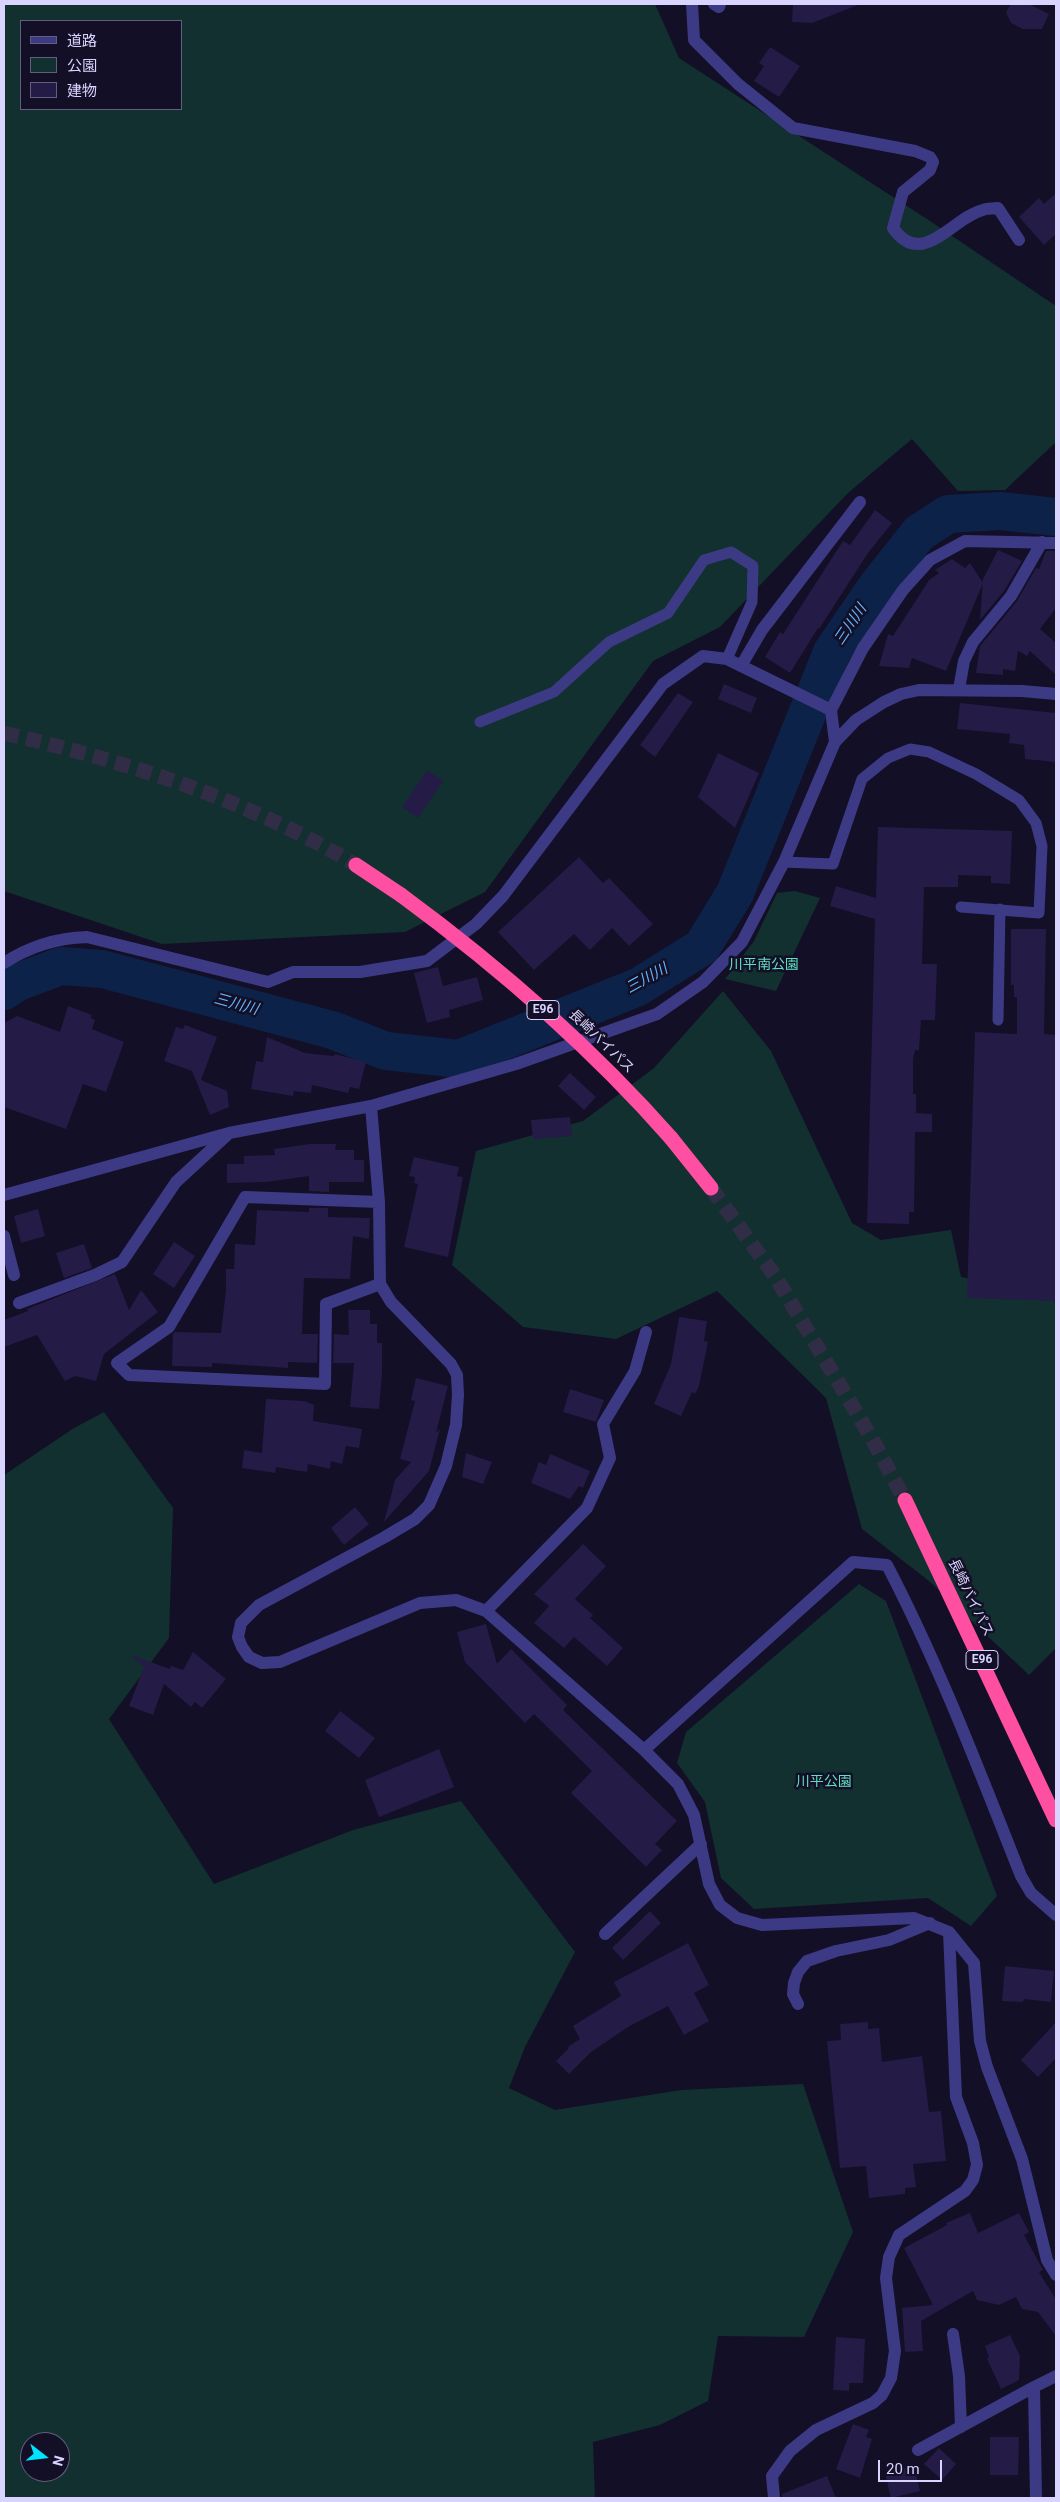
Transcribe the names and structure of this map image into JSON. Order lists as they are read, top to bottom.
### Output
{
  "streets": {
    "highway": ["E96", "長崎バイパス"]
  },
  "water": ["三川川"],
  "parks": ["川平南公園", "川平公園"],
  "legend": ["道路", "公園", "建物"],
  "scale_bar": "20 m",
  "north": "right"
}
